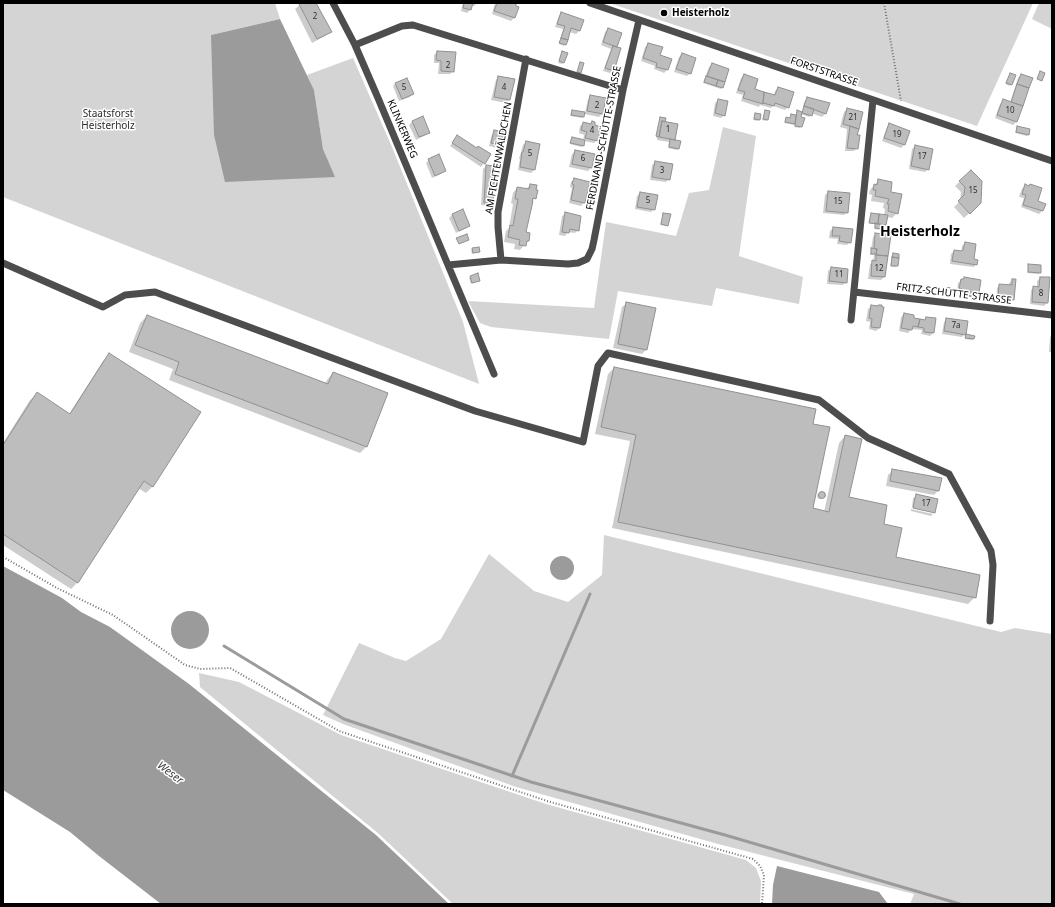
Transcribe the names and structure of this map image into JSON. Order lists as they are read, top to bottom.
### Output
{
  "streets": {
    "street": [
      "FORSTSTRASSE",
      "KLINKERWEG",
      "FERDINAND-SCHÜTTE-STRASSE",
      "AM FICHTENWÄLDCHEN",
      "FRITZ-SCHÜTTE-STRASSE"
    ]
  },
  "crossings": [
    ["FORSTSTRASSE", "FERDINAND-SCHÜTTE-STRASSE"],
    ["FERDINAND-SCHÜTTE-STRASSE", "AM FICHTENWÄLDCHEN"]
  ],
  "districts": ["Heisterholz"],
  "water": ["Weser"],
  "parks": ["Staatsforst Heisterholz"],
  "places": ["Heisterholz"],
  "house_numbers": [
    "2",
    "2",
    "5",
    "4",
    "2",
    "10",
    "21",
    "1",
    "4",
    "19",
    "5",
    "17",
    "6",
    "3",
    "15",
    "5",
    "15",
    "12",
    "11",
    "8",
    "7a",
    "17"
  ]
}
